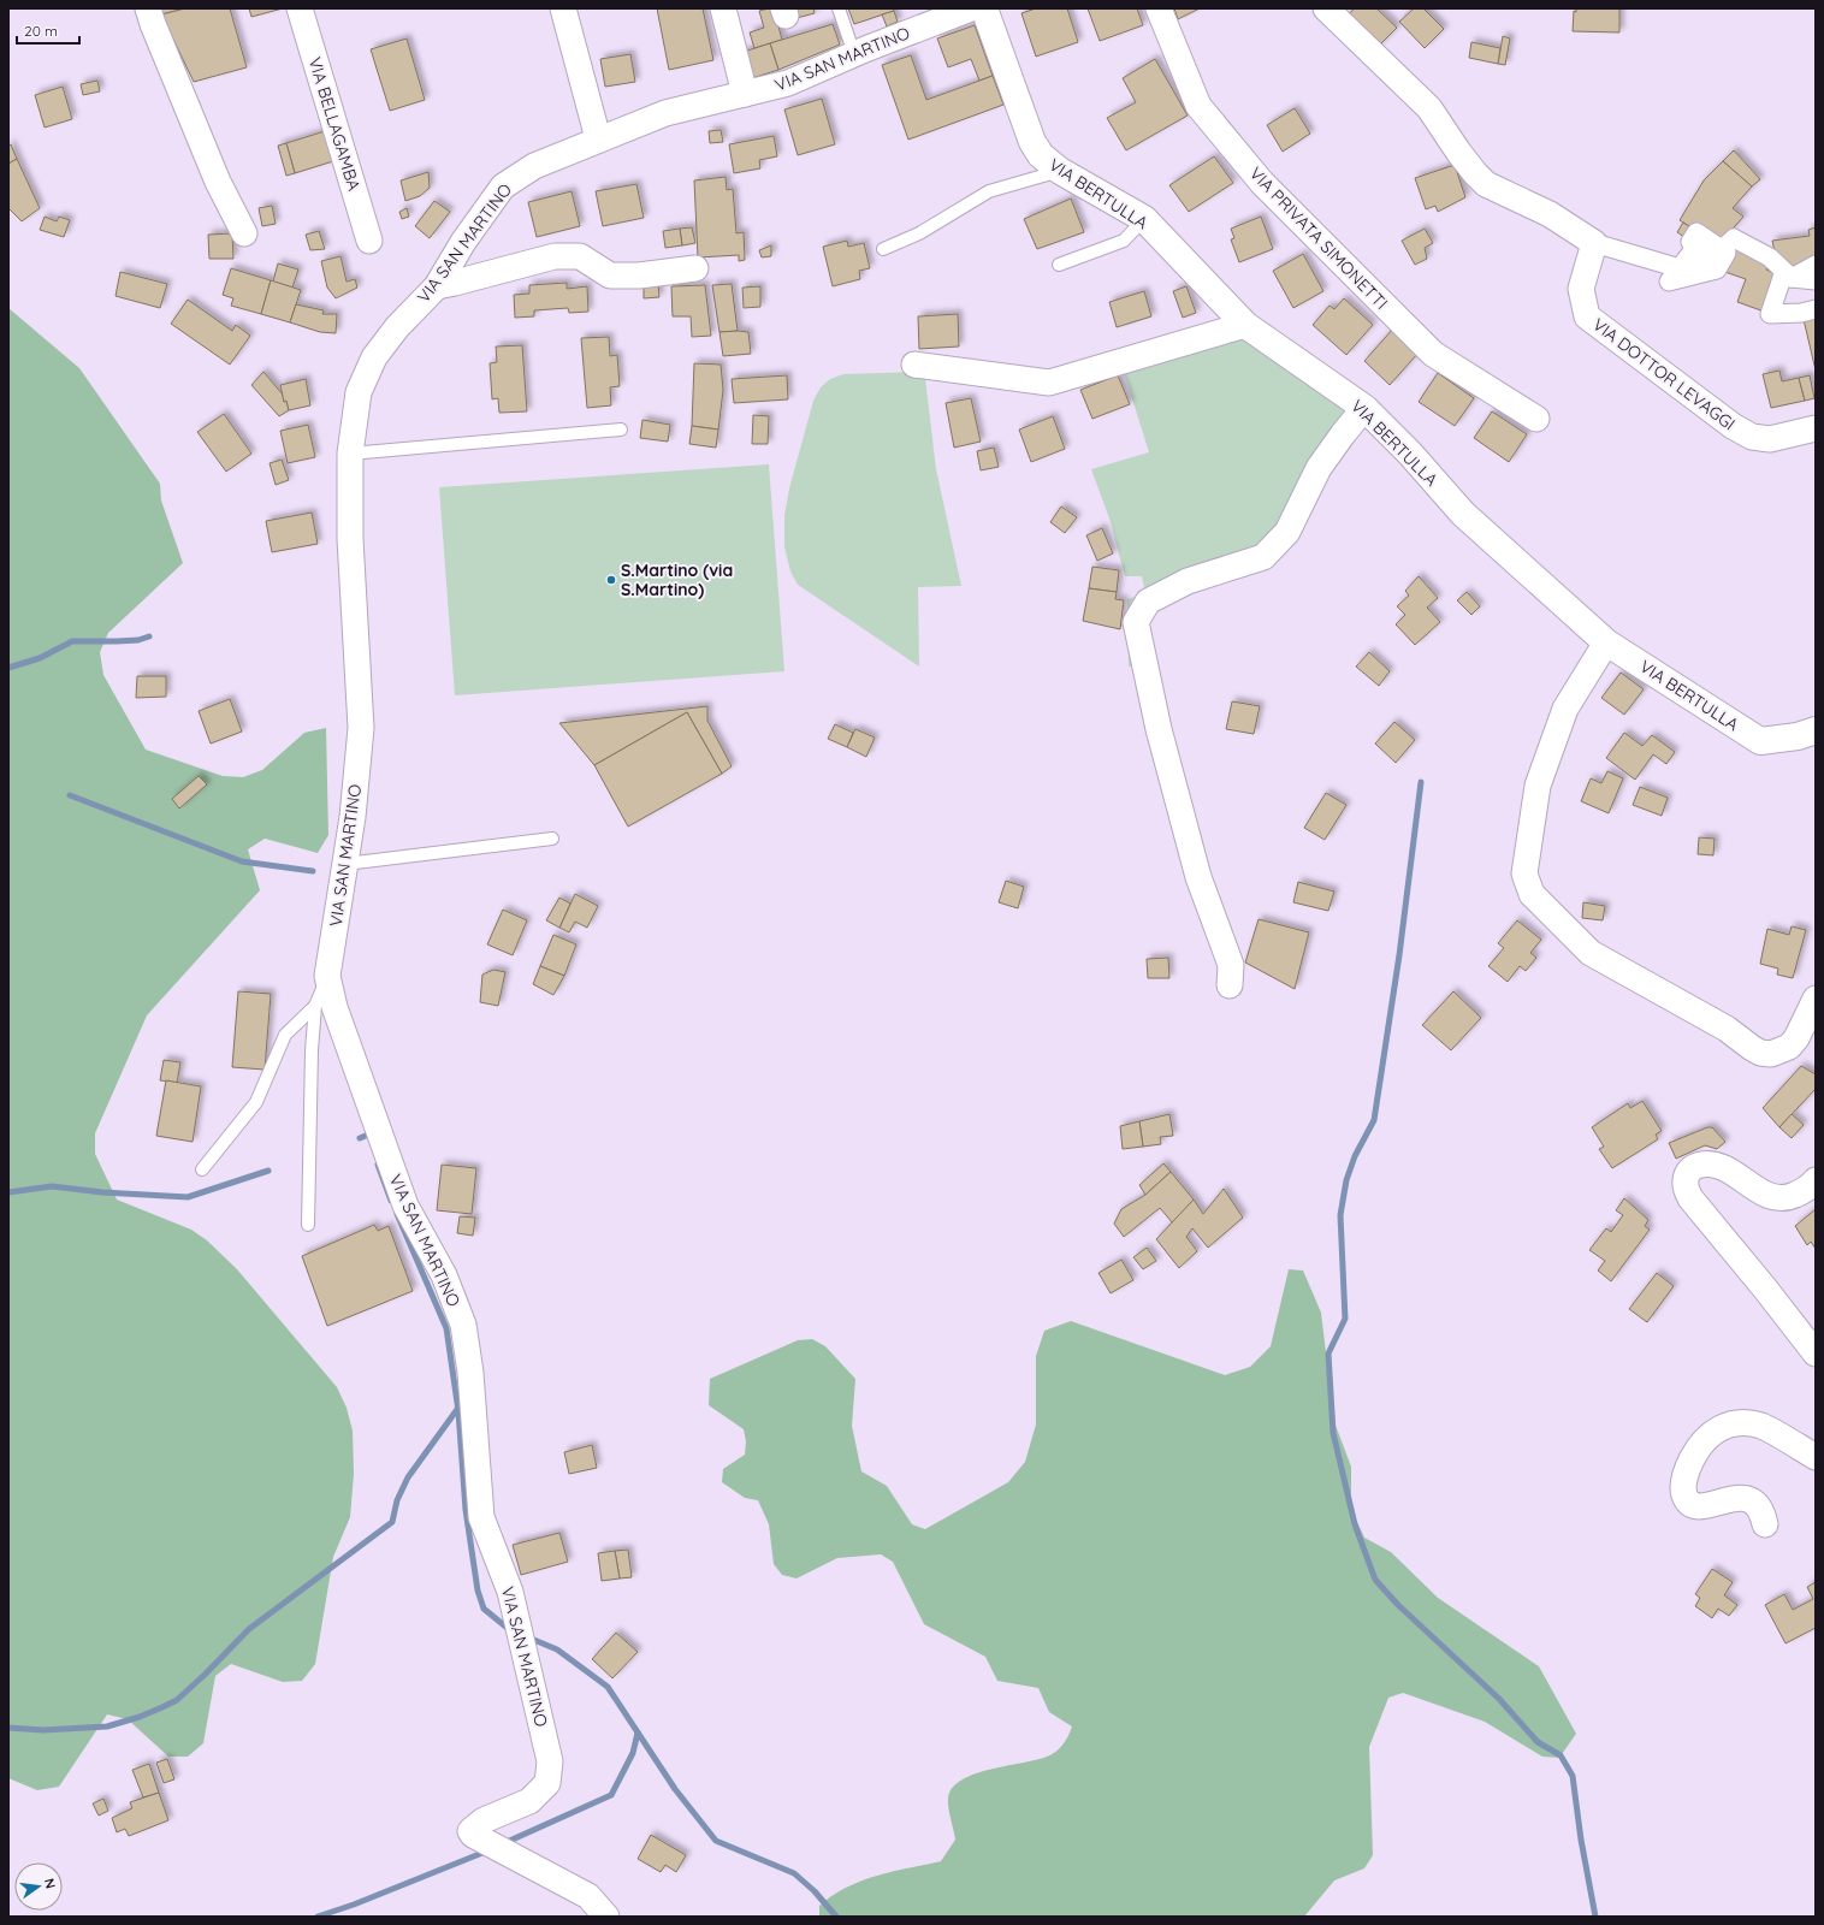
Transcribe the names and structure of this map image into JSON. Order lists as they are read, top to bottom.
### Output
{
  "streets": {
    "street": [
      "VIA SAN MARTINO",
      "VIA BELLAGAMBA",
      "VIA BERTULLA",
      "VIA PRIVATA SIMONETTI",
      "VIA DOTTOR LEVAGGI"
    ]
  },
  "places": ["S.Martino (via S.Martino)"],
  "scale_bar": "20 m",
  "north": "right"
}
